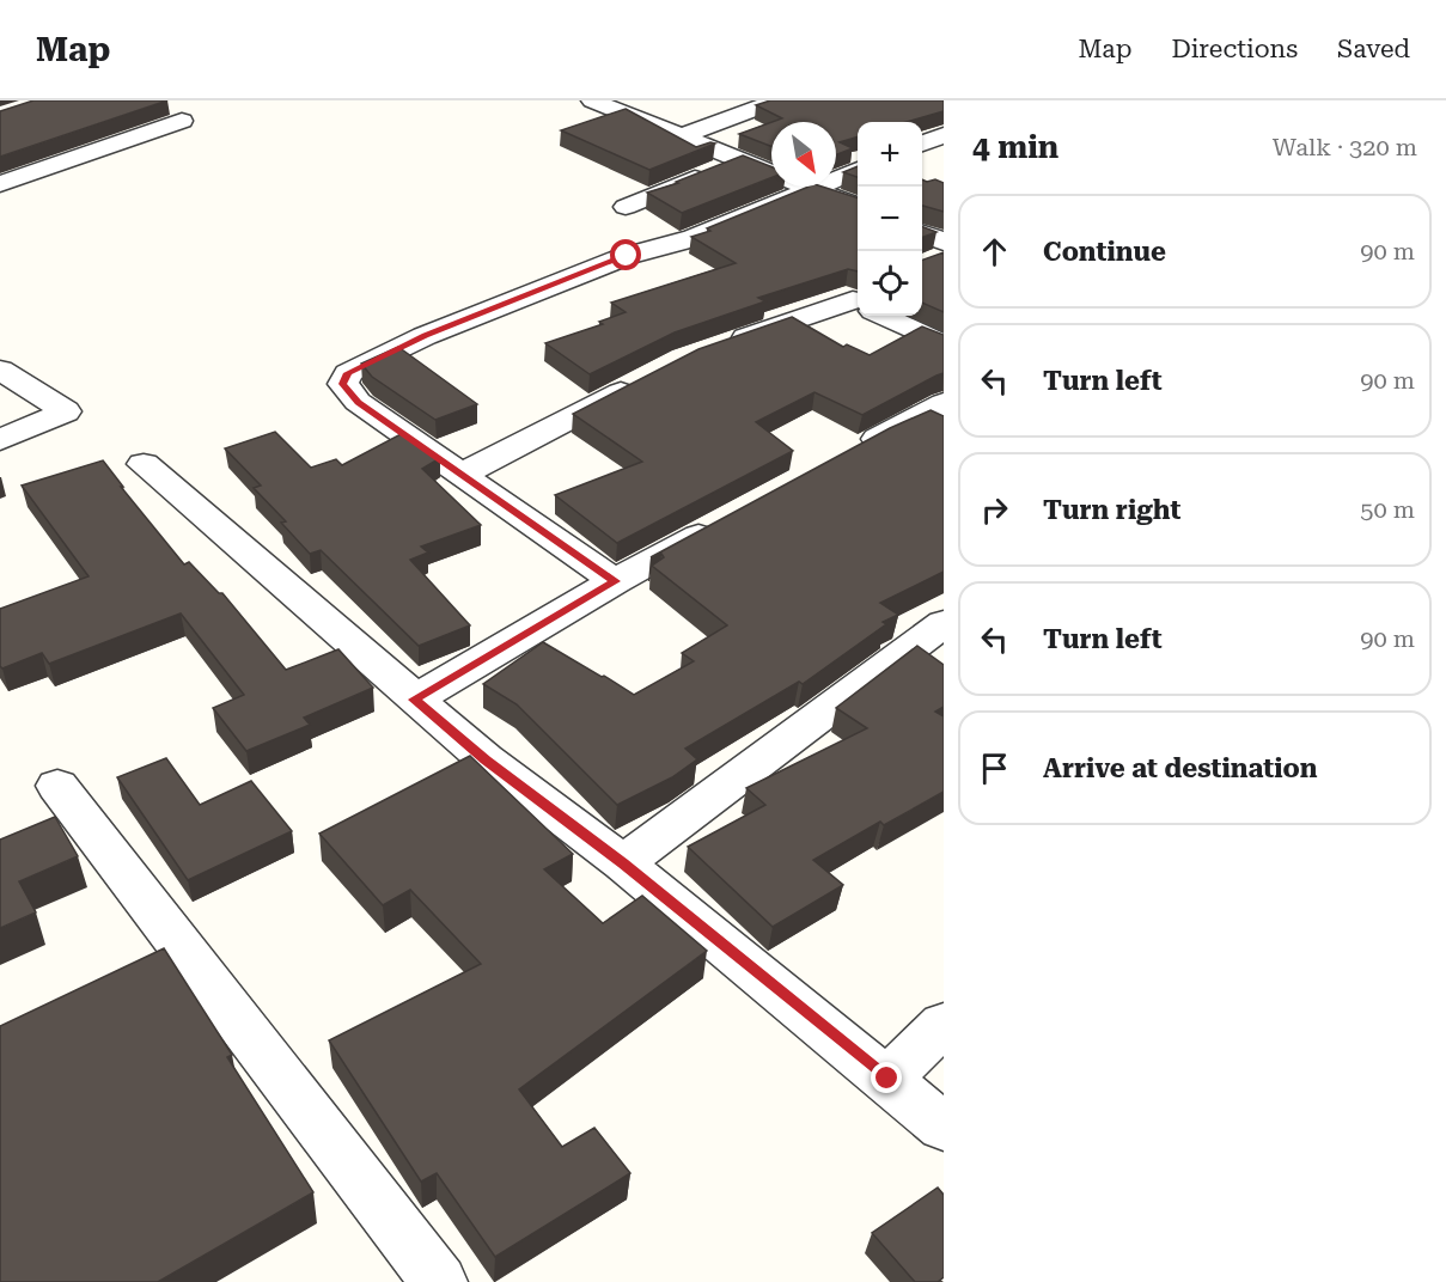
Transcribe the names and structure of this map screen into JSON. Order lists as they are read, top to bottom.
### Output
{
  "north": "bottom right",
  "page": {
    "header": "Map",
    "nav": ["Map", "Directions", "Saved"],
    "heading": ["4 min", "Walk · 320 m"],
    "map_buttons": ["+", "−"],
    "list": [
      ["Continue", "90 m"],
      ["Turn left", "90 m"],
      ["Turn right", "50 m"],
      ["Turn left", "90 m"],
      "Arrive at destination"
    ]
  }
}
